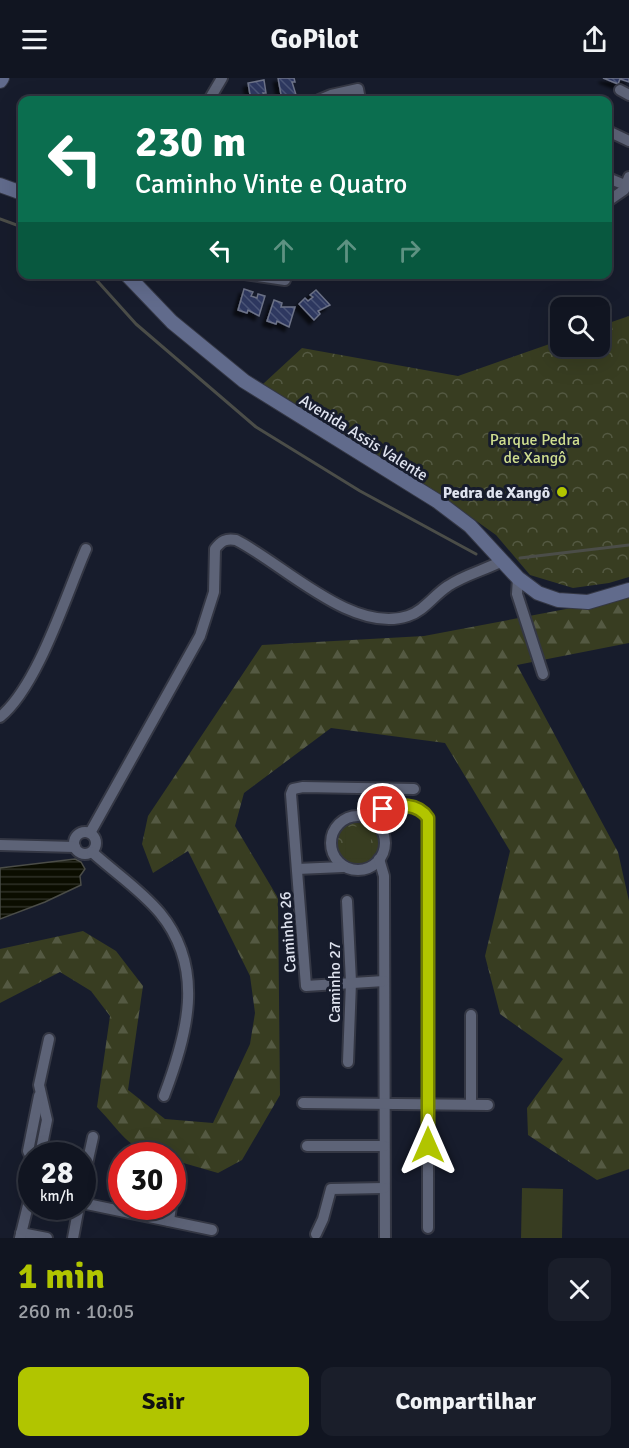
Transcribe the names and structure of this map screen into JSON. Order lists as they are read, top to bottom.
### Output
{
  "streets": {
    "main road": ["Avenida Assis Valente"],
    "street": ["Caminho 26", "Caminho 27"]
  },
  "crossings": [
    ["Caminho 26", "Caminho 27"]
  ],
  "parks": ["Parque Pedra de Xangô"],
  "places": ["Pedra de Xangô"],
  "page": {
    "header": "GoPilot",
    "turn": ["230 m", "Caminho Vinte e Quatro"],
    "speed": "28 km/h",
    "limit": "30",
    "heading": ["1 min", "260 m · 10:05"],
    "buttons": ["Sair", "Compartilhar"]
  }
}
